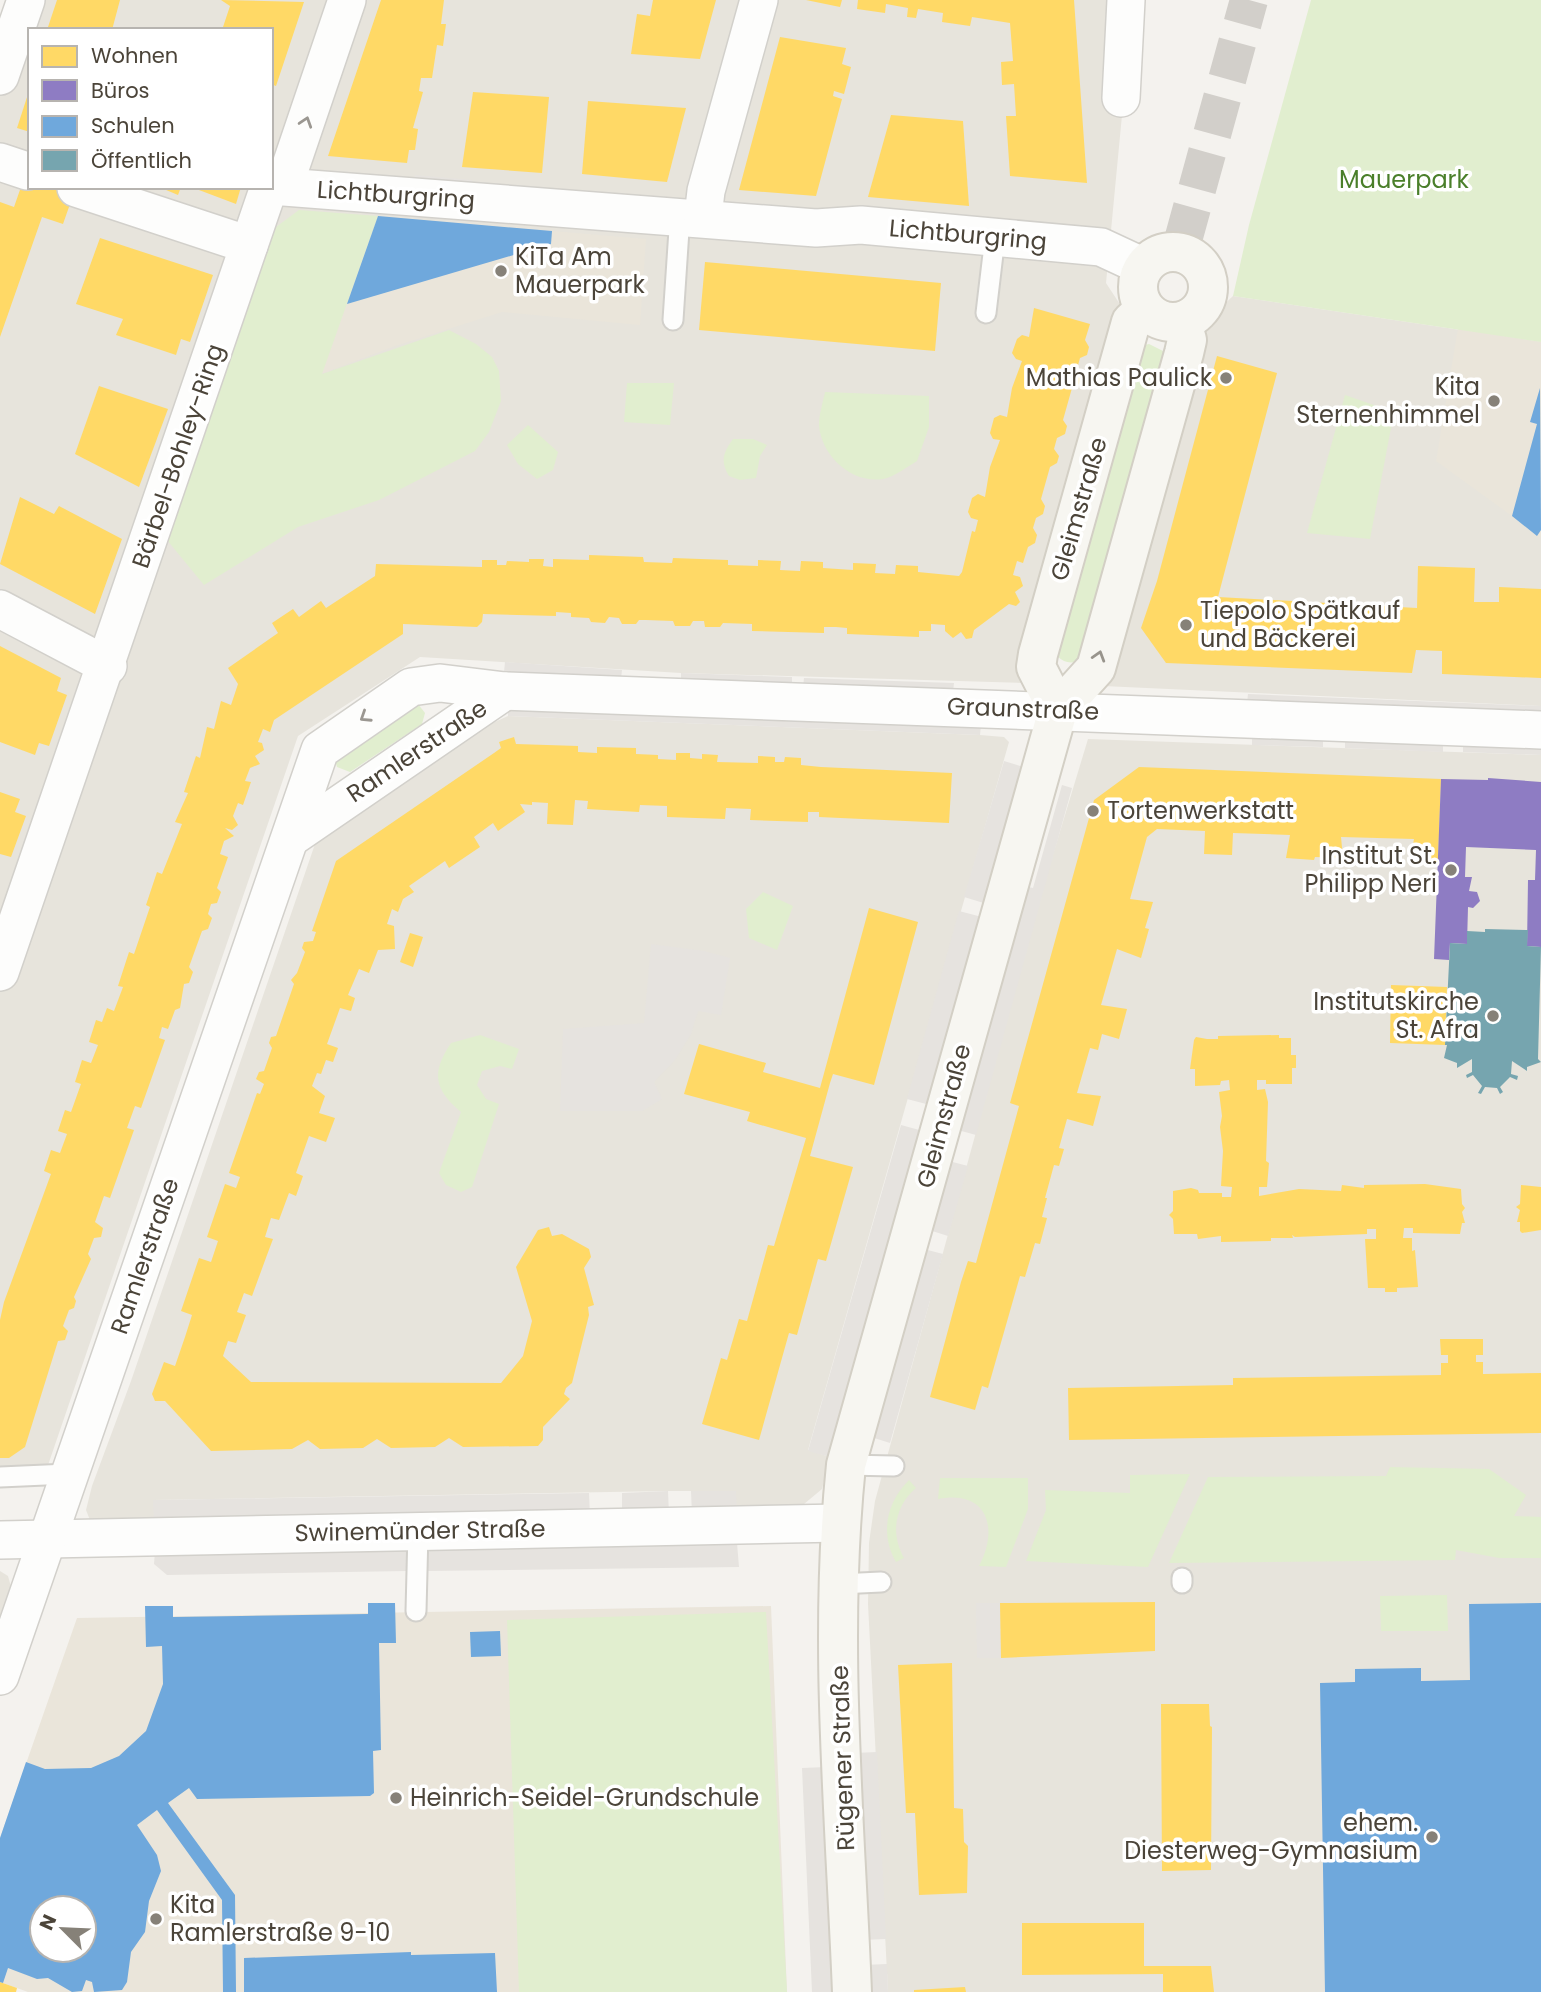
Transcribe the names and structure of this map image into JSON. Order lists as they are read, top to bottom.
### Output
{
  "streets": {
    "street": [
      "Lichtburgring",
      "Bärbel-Bohley-Ring",
      "Gleimstraße",
      "Graunstraße",
      "Ramlerstraße",
      "Swinemünder Straße",
      "Rügener Straße"
    ]
  },
  "crossings": [
    ["Lichtburgring", "Bärbel-Bohley-Ring"],
    ["Lichtburgring", "Gleimstraße"],
    ["Gleimstraße", "Graunstraße"],
    ["Gleimstraße", "Swinemünder Straße"],
    ["Gleimstraße", "Rügener Straße"],
    ["Graunstraße", "Ramlerstraße"],
    ["Ramlerstraße", "Swinemünder Straße"],
    ["Swinemünder Straße", "Rügener Straße"]
  ],
  "parks": ["Mauerpark"],
  "places": [
    "KiTa Am Mauerpark",
    "Mathias Paulick",
    "Kita Sternenhimmel",
    "Tiepolo Spätkauf und Bäckerei",
    "Tortenwerkstatt",
    "Institut St. Philipp Neri",
    "Institutskirche St. Afra",
    "Heinrich-Seidel-Grundschule",
    "ehem. Diesterweg-Gymnasium",
    "Kita Ramlerstraße 9-10"
  ],
  "legend": [
    "Wohnen",
    "Büros",
    "Schulen",
    "Öffentlich"
  ],
  "north": "top left"
}
